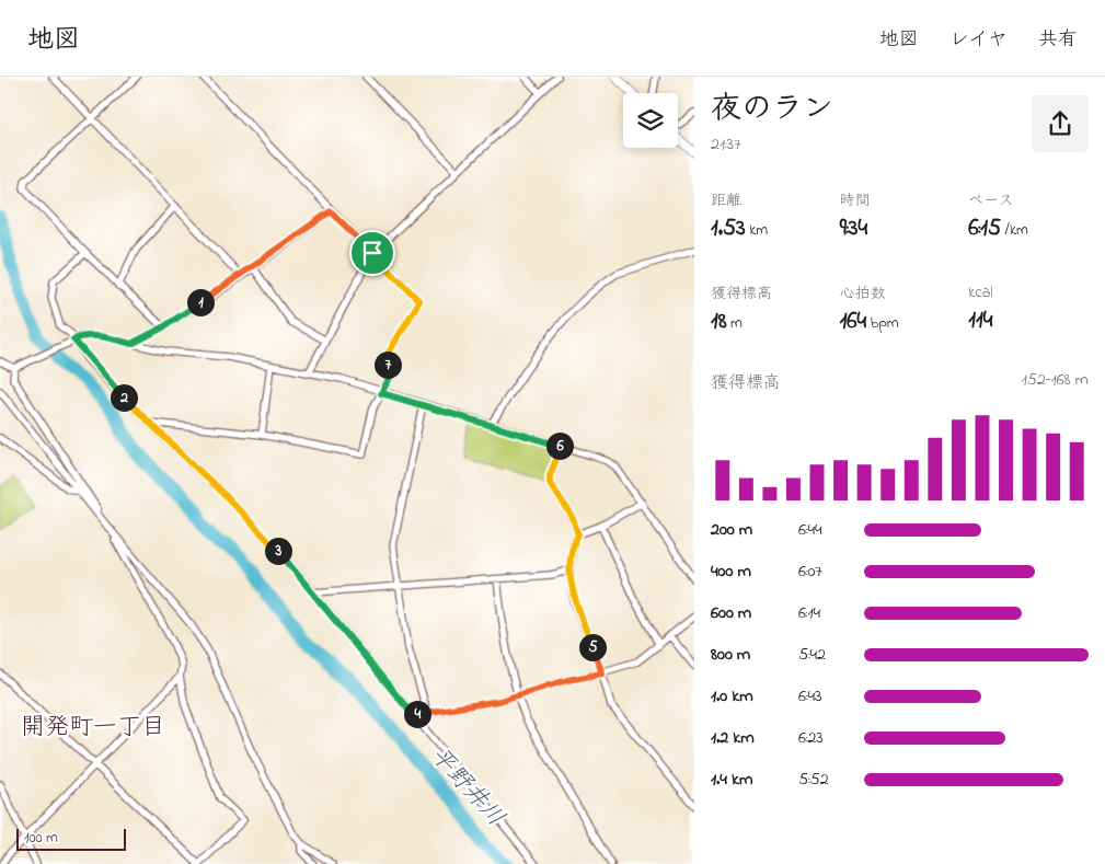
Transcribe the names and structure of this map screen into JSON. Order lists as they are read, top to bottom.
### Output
{
  "districts": ["開発町一丁目"],
  "water": ["平野井川"],
  "scale_bar": "100 m",
  "page": {
    "header": "地図",
    "nav": ["地図", "レイヤ", "共有"],
    "heading": ["夜のラン", "21:37"],
    "stats": [
      ["距離", "1.53 km"],
      ["時間", "9:34"],
      ["ペース", "6:15 /km"],
      ["獲得標高", "18 m"],
      ["心拍数", "164 bpm"],
      ["kcal", "114"]
    ],
    "pins": [
      "1",
      "7",
      "2",
      "6",
      "3",
      "5",
      "4"
    ],
    "chart": ["獲得標高", "152–168 m"],
    "list": [
      {
        "name": "200 m",
        "note": "6:44"
      },
      {
        "name": "400 m",
        "note": "6:07"
      },
      {
        "name": "600 m",
        "note": "6:14"
      },
      {
        "name": "800 m",
        "note": "5:42"
      },
      {
        "name": "1.0 km",
        "note": "6:43"
      },
      {
        "name": "1.2 km",
        "note": "6:23"
      },
      {
        "name": "1.4 km",
        "note": "5:52"
      }
    ],
    "scale": "100 m"
  }
}
